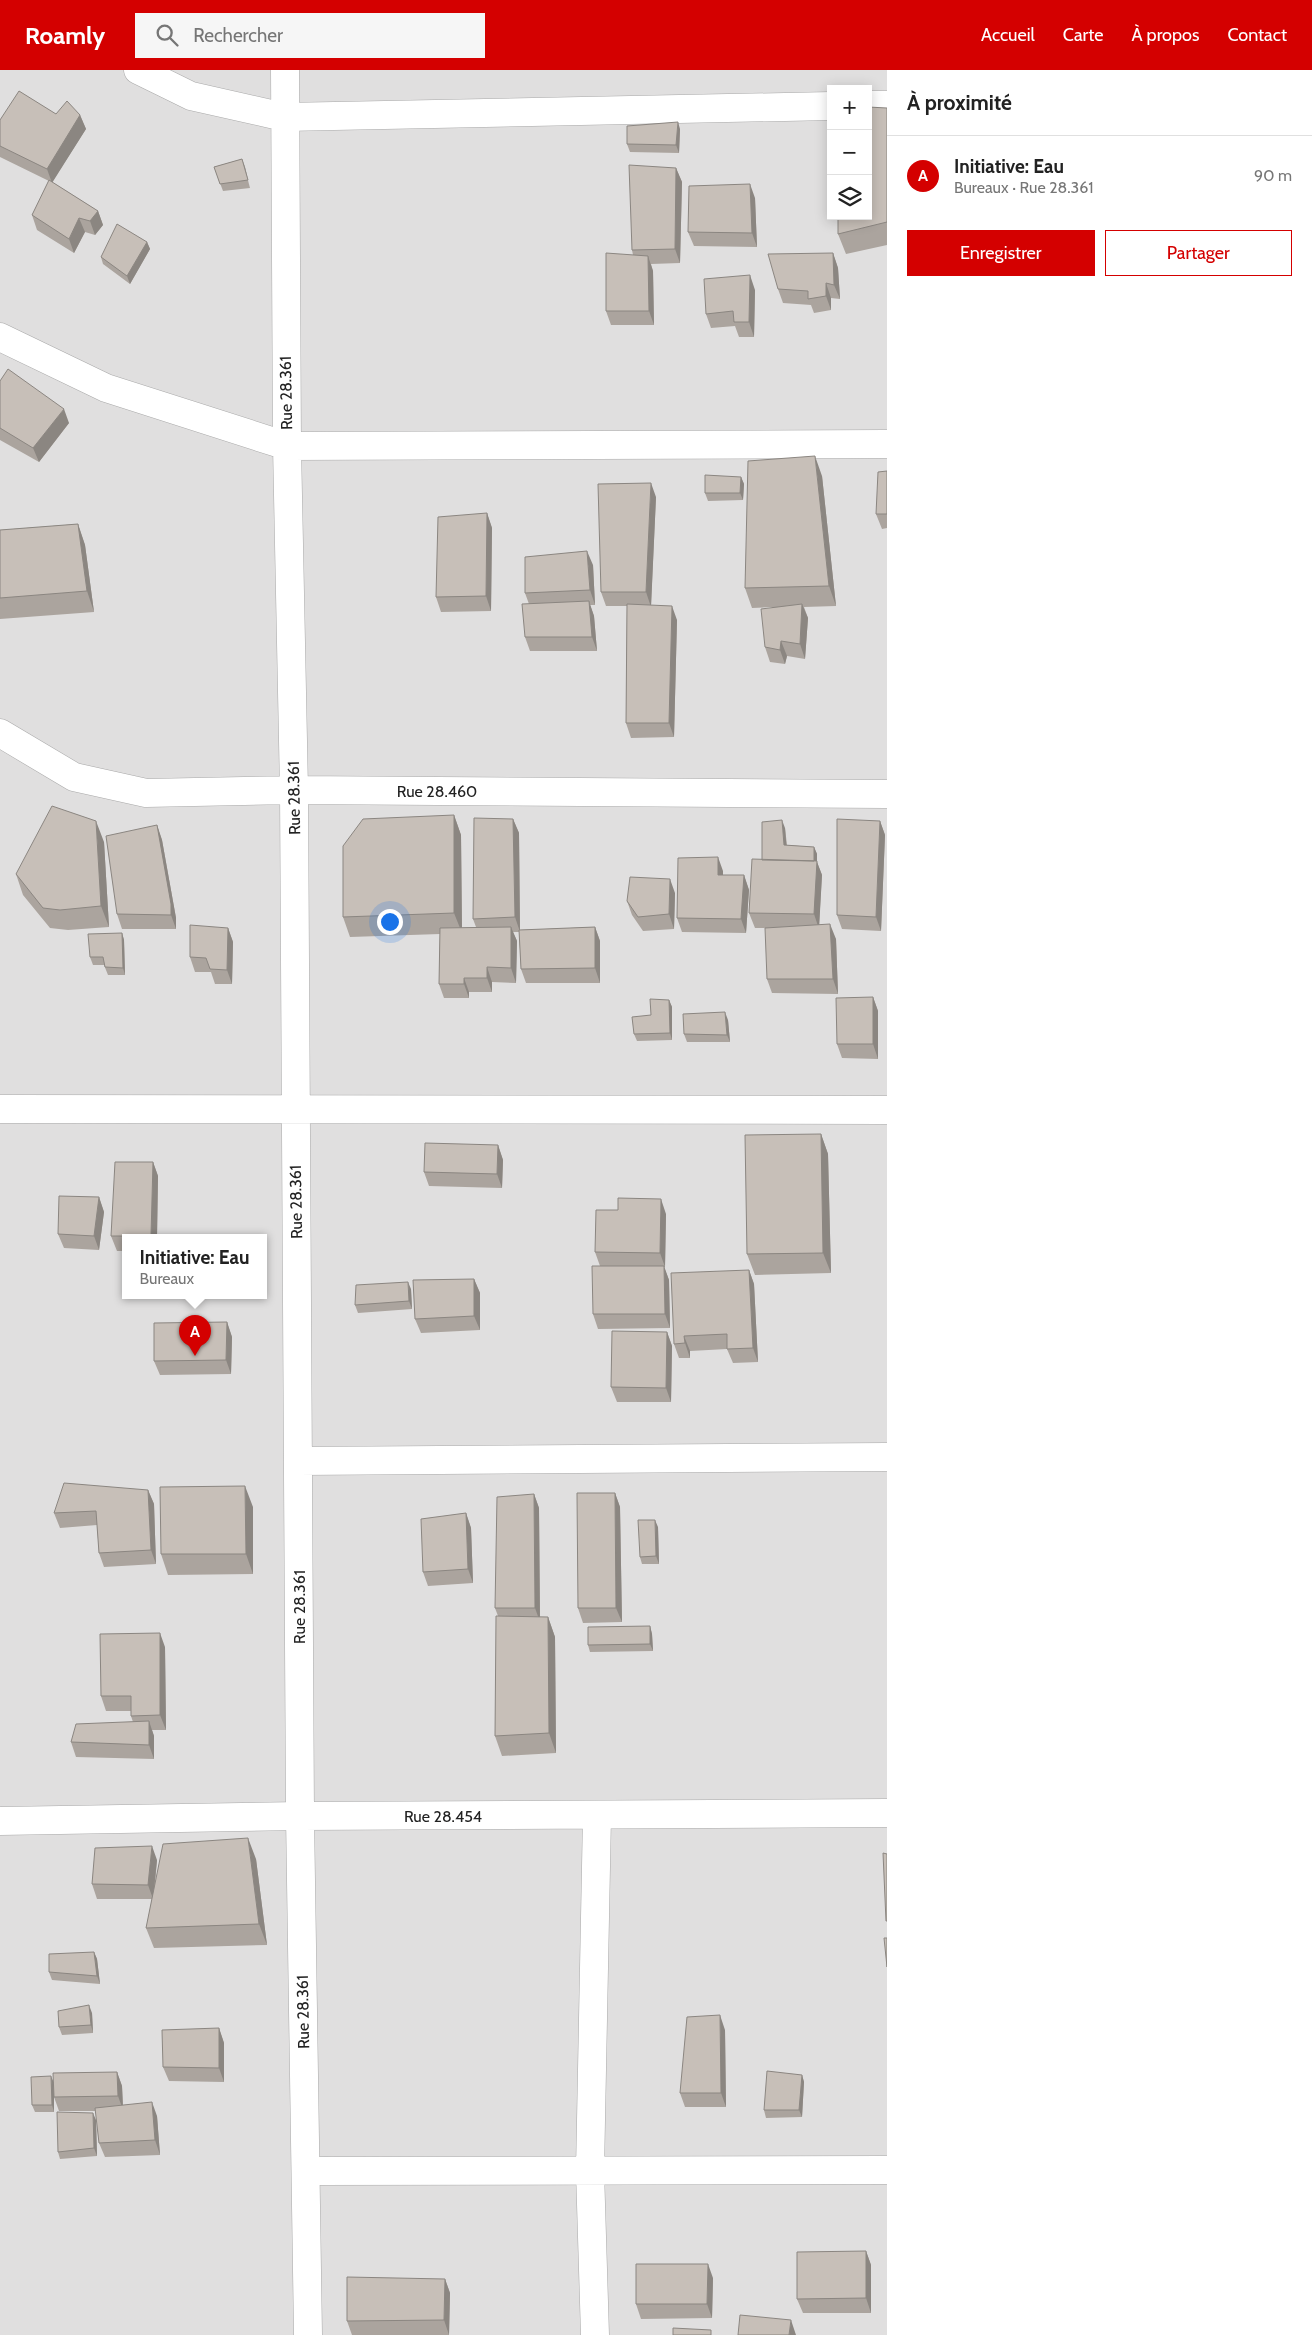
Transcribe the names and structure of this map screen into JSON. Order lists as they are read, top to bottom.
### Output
{
  "streets": {
    "street": ["Rue 28.361", "Rue 28.460", "Rue 28.454"]
  },
  "crossings": [
    ["Rue 28.361", "Rue 28.460"],
    ["Rue 28.361", "Rue 28.454"]
  ],
  "page": {
    "header": "Roamly",
    "search": "Rechercher",
    "nav": [
      "Accueil",
      "Carte",
      "À propos",
      "Contact"
    ],
    "heading": "À proximité",
    "map_buttons": ["+", "−"],
    "list": [
      {
        "mark": "A",
        "name": "Initiative: Eau",
        "note": "Bureaux · Rue 28.361",
        "value": "90 m"
      }
    ],
    "buttons": ["Enregistrer", "Partager"],
    "popup": ["Initiative: Eau", "Bureaux"],
    "pins": "A"
  }
}
